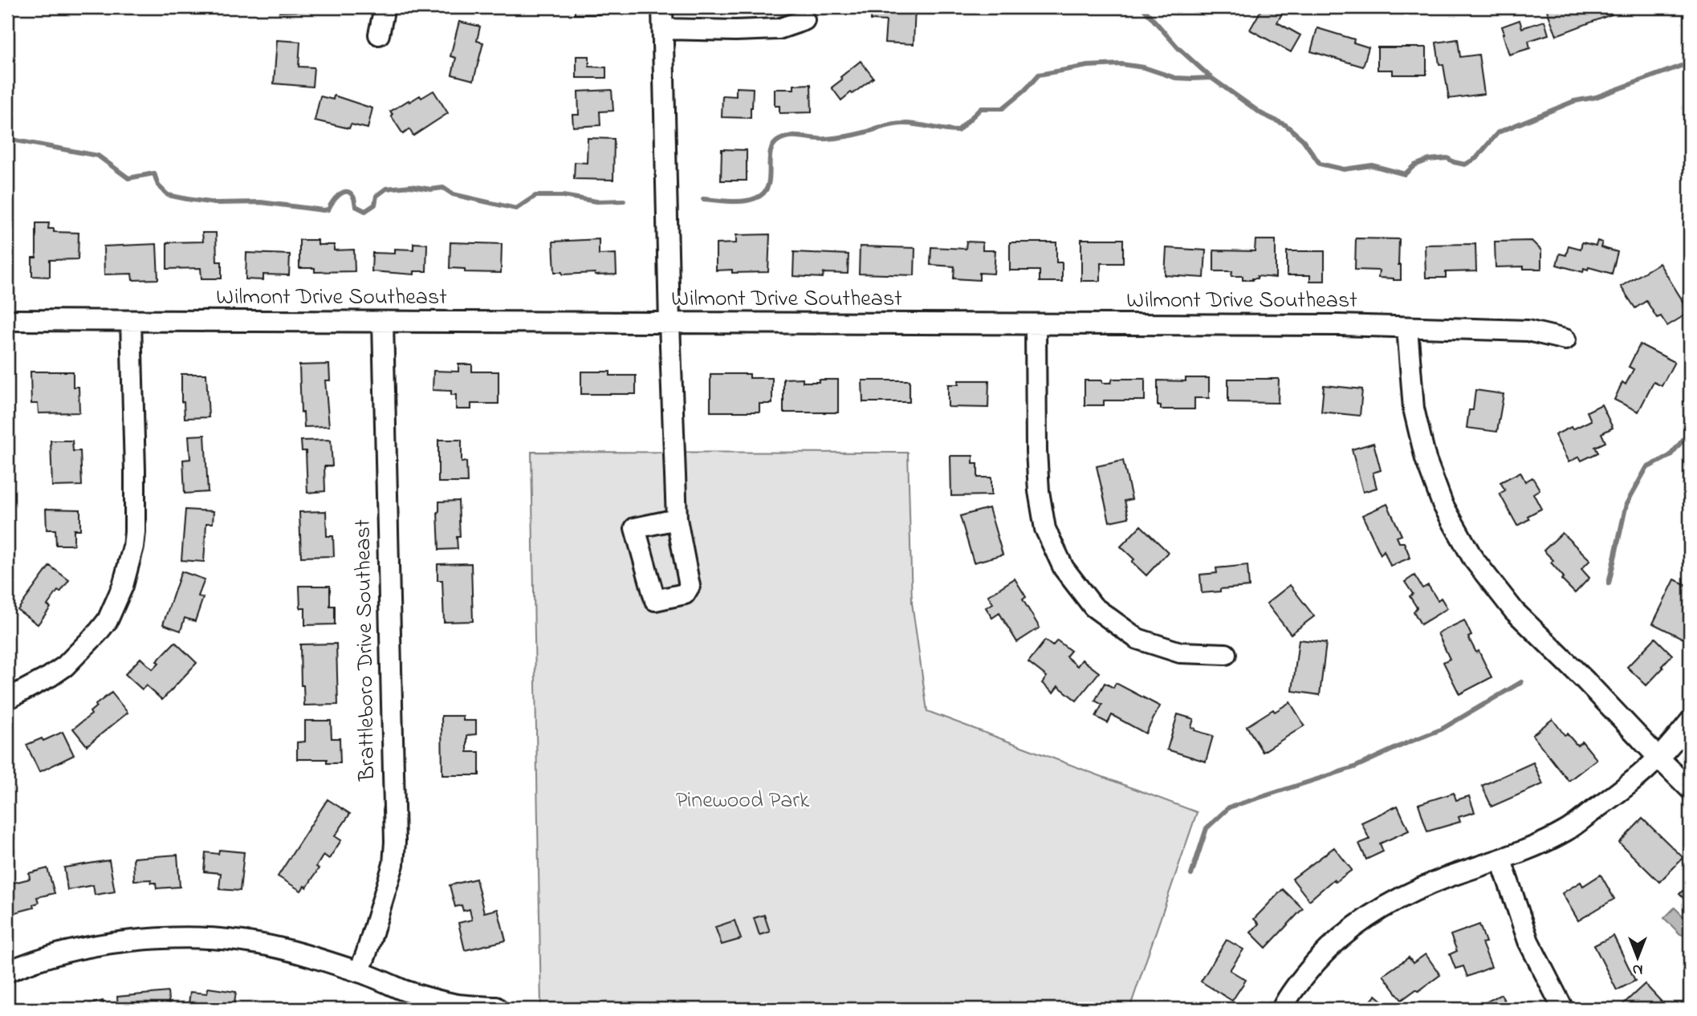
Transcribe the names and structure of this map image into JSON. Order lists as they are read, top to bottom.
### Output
{
  "streets": {
    "street": ["Wilmont Drive Southeast", "Brattleboro Drive Southeast"]
  },
  "crossings": [
    ["Wilmont Drive Southeast", "Brattleboro Drive Southeast"]
  ],
  "parks": ["Pinewood Park"],
  "north": "bottom"
}
